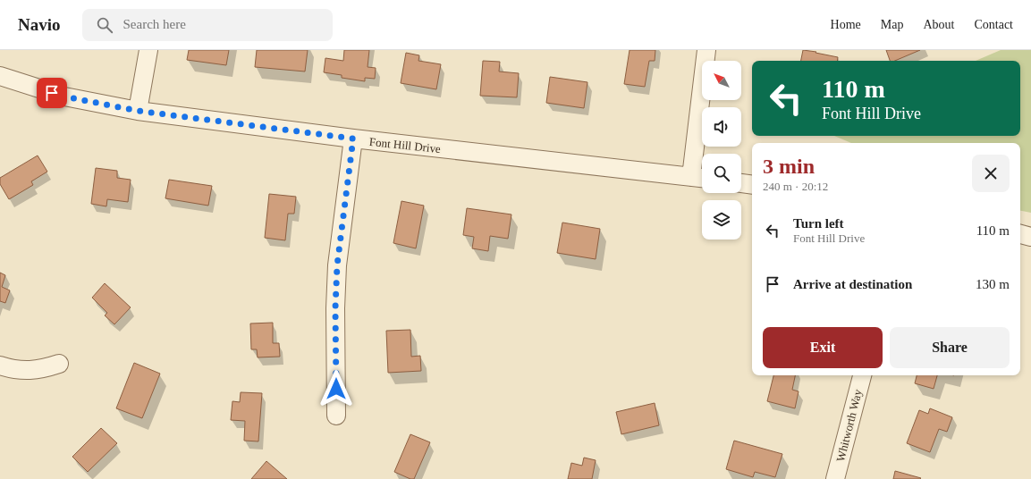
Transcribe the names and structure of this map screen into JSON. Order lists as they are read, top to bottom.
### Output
{
  "streets": {
    "street": ["Font Hill Drive", "Whitworth Way"]
  },
  "north": "top left",
  "page": {
    "header": "Navio",
    "search": "Search here",
    "nav": [
      "Home",
      "Map",
      "About",
      "Contact"
    ],
    "turn": ["110 m", "Font Hill Drive"],
    "heading": ["3 min", "240 m · 20:12"],
    "list": [
      {
        "name": "Turn left",
        "note": "Font Hill Drive",
        "value": "110 m"
      },
      {
        "name": "Arrive at destination",
        "value": "130 m"
      }
    ],
    "buttons": ["Exit", "Share"]
  }
}
